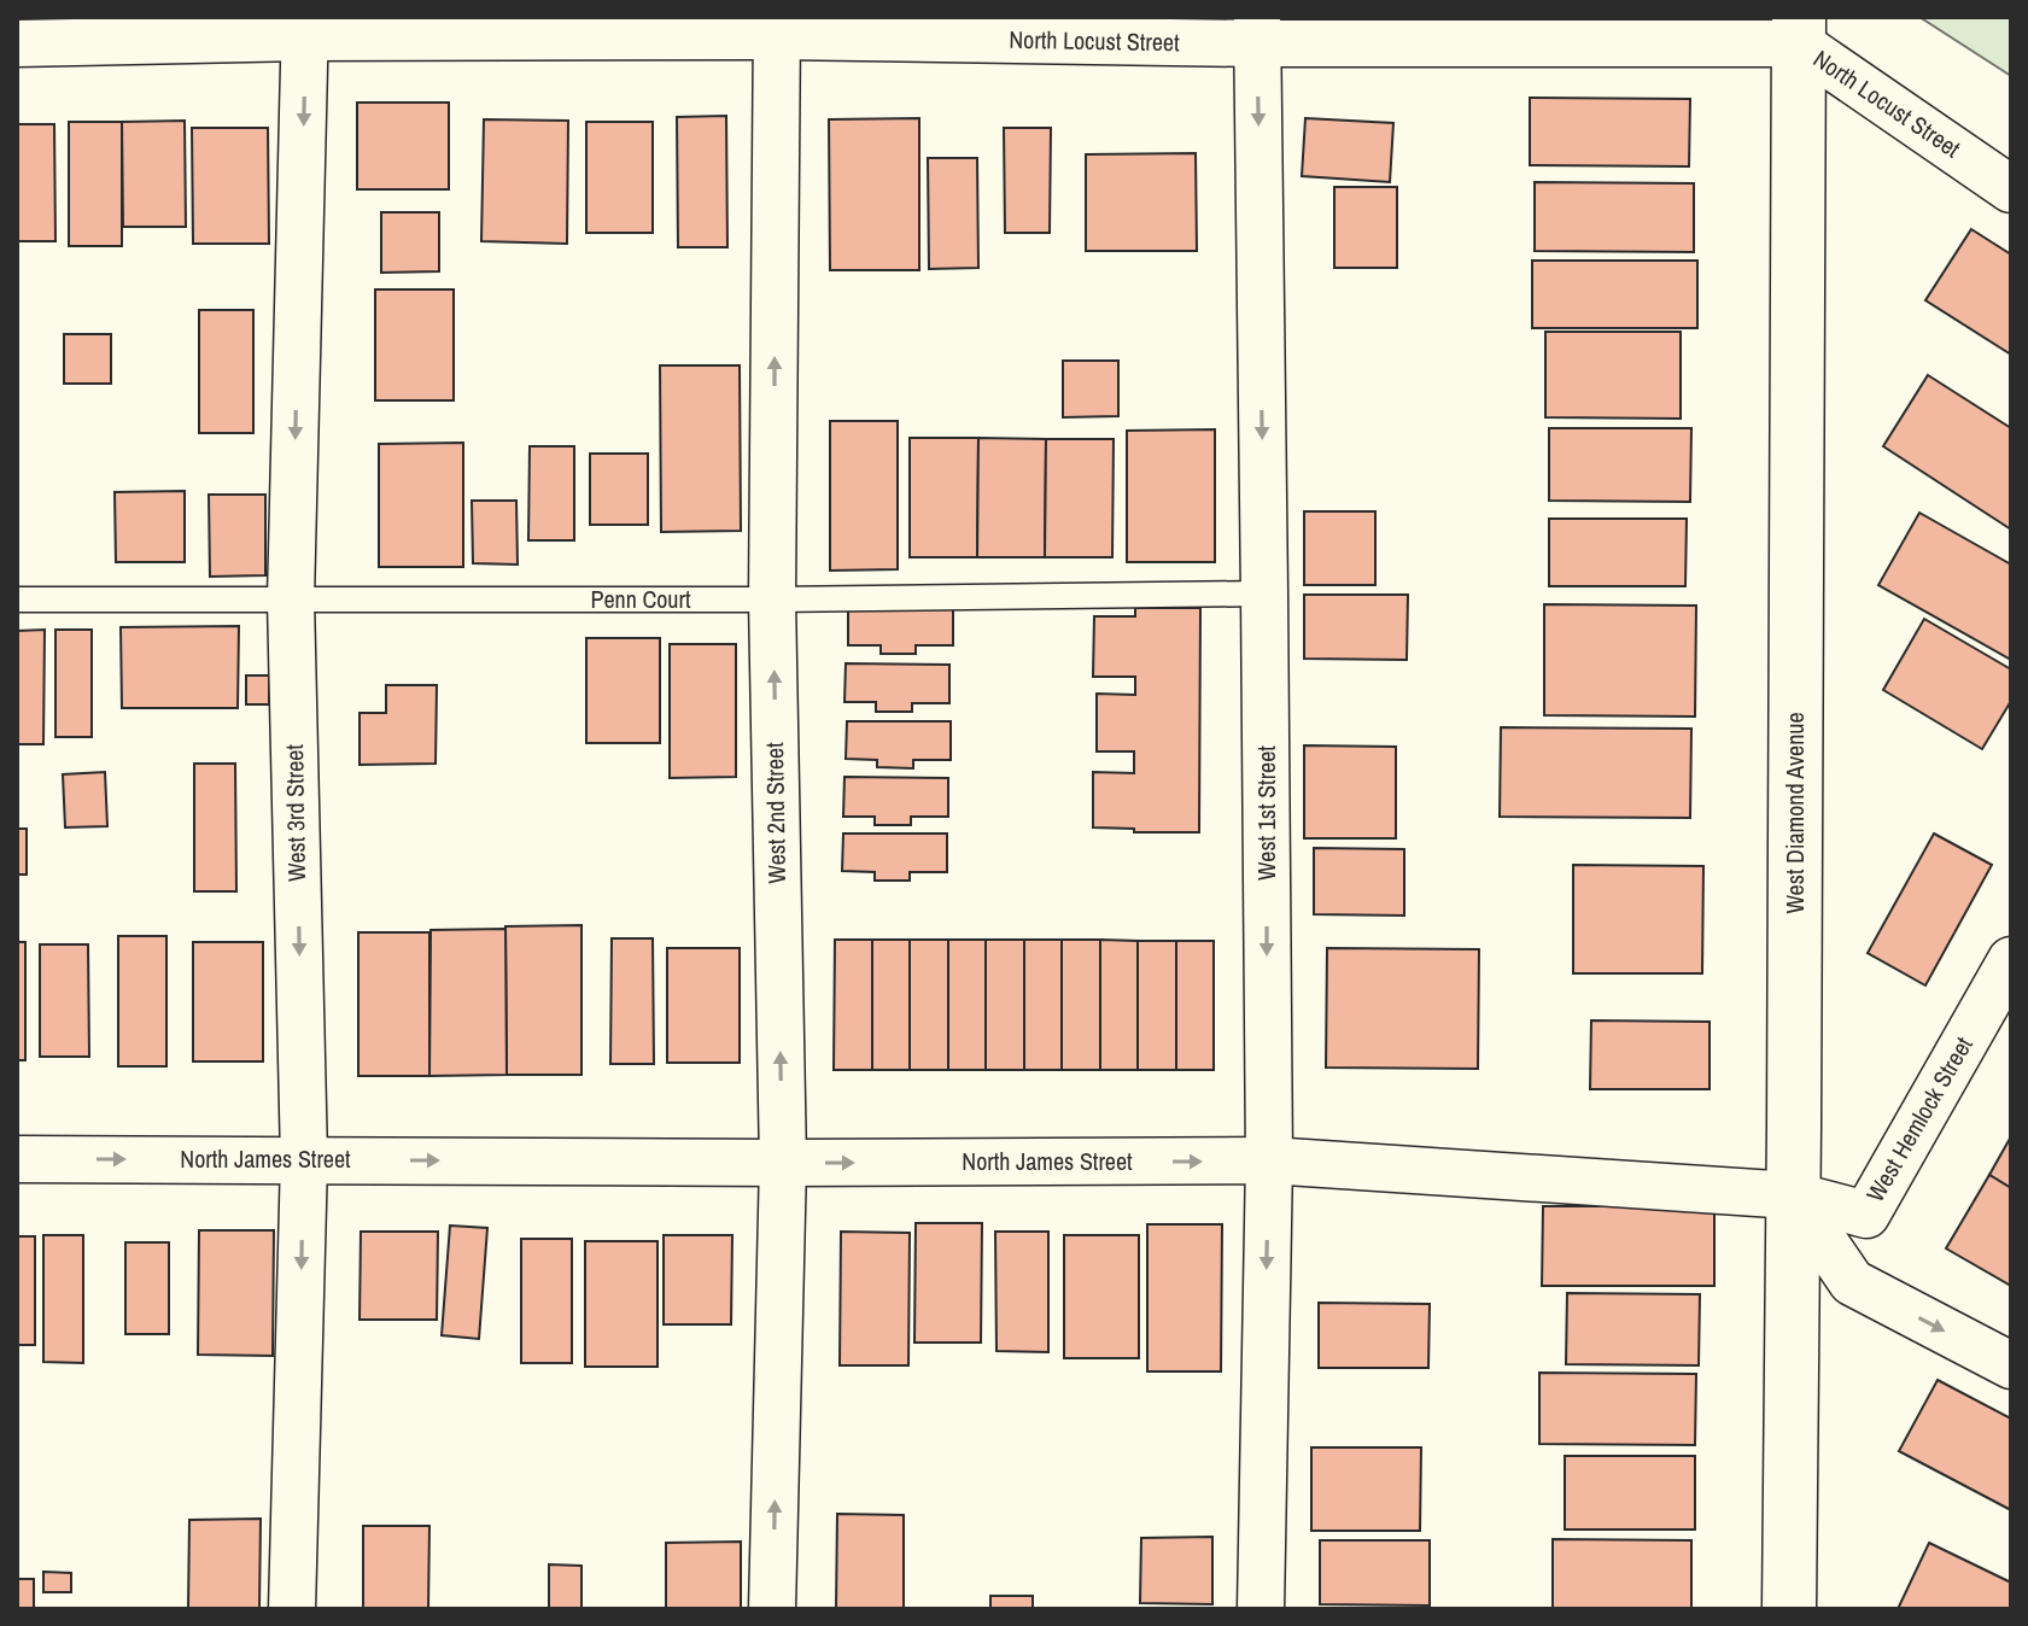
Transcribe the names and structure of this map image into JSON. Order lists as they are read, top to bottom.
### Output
{
  "streets": {
    "street": [
      "North Locust Street",
      "West 3rd Street",
      "West 2nd Street",
      "West 1st Street",
      "West Diamond Avenue",
      "West Hemlock Street",
      "North James Street"
    ],
    "lane": ["Penn Court"]
  },
  "crossings": [
    ["North Locust Street", "West 3rd Street"],
    ["North Locust Street", "West 2nd Street"],
    ["North Locust Street", "West 1st Street"],
    ["North Locust Street", "West Diamond Avenue"],
    ["Penn Court", "West 3rd Street"],
    ["Penn Court", "West 2nd Street"],
    ["Penn Court", "West 1st Street"],
    ["West 3rd Street", "North James Street"],
    ["West 2nd Street", "North James Street"],
    ["West 1st Street", "North James Street"],
    ["West Diamond Avenue", "West Hemlock Street"],
    ["West Diamond Avenue", "North James Street"],
    ["West Hemlock Street", "North James Street"]
  ],
  "one_way": [
    "West 3rd Street",
    "West 2nd Street",
    "West 1st Street",
    "North James Street"
  ]
}
